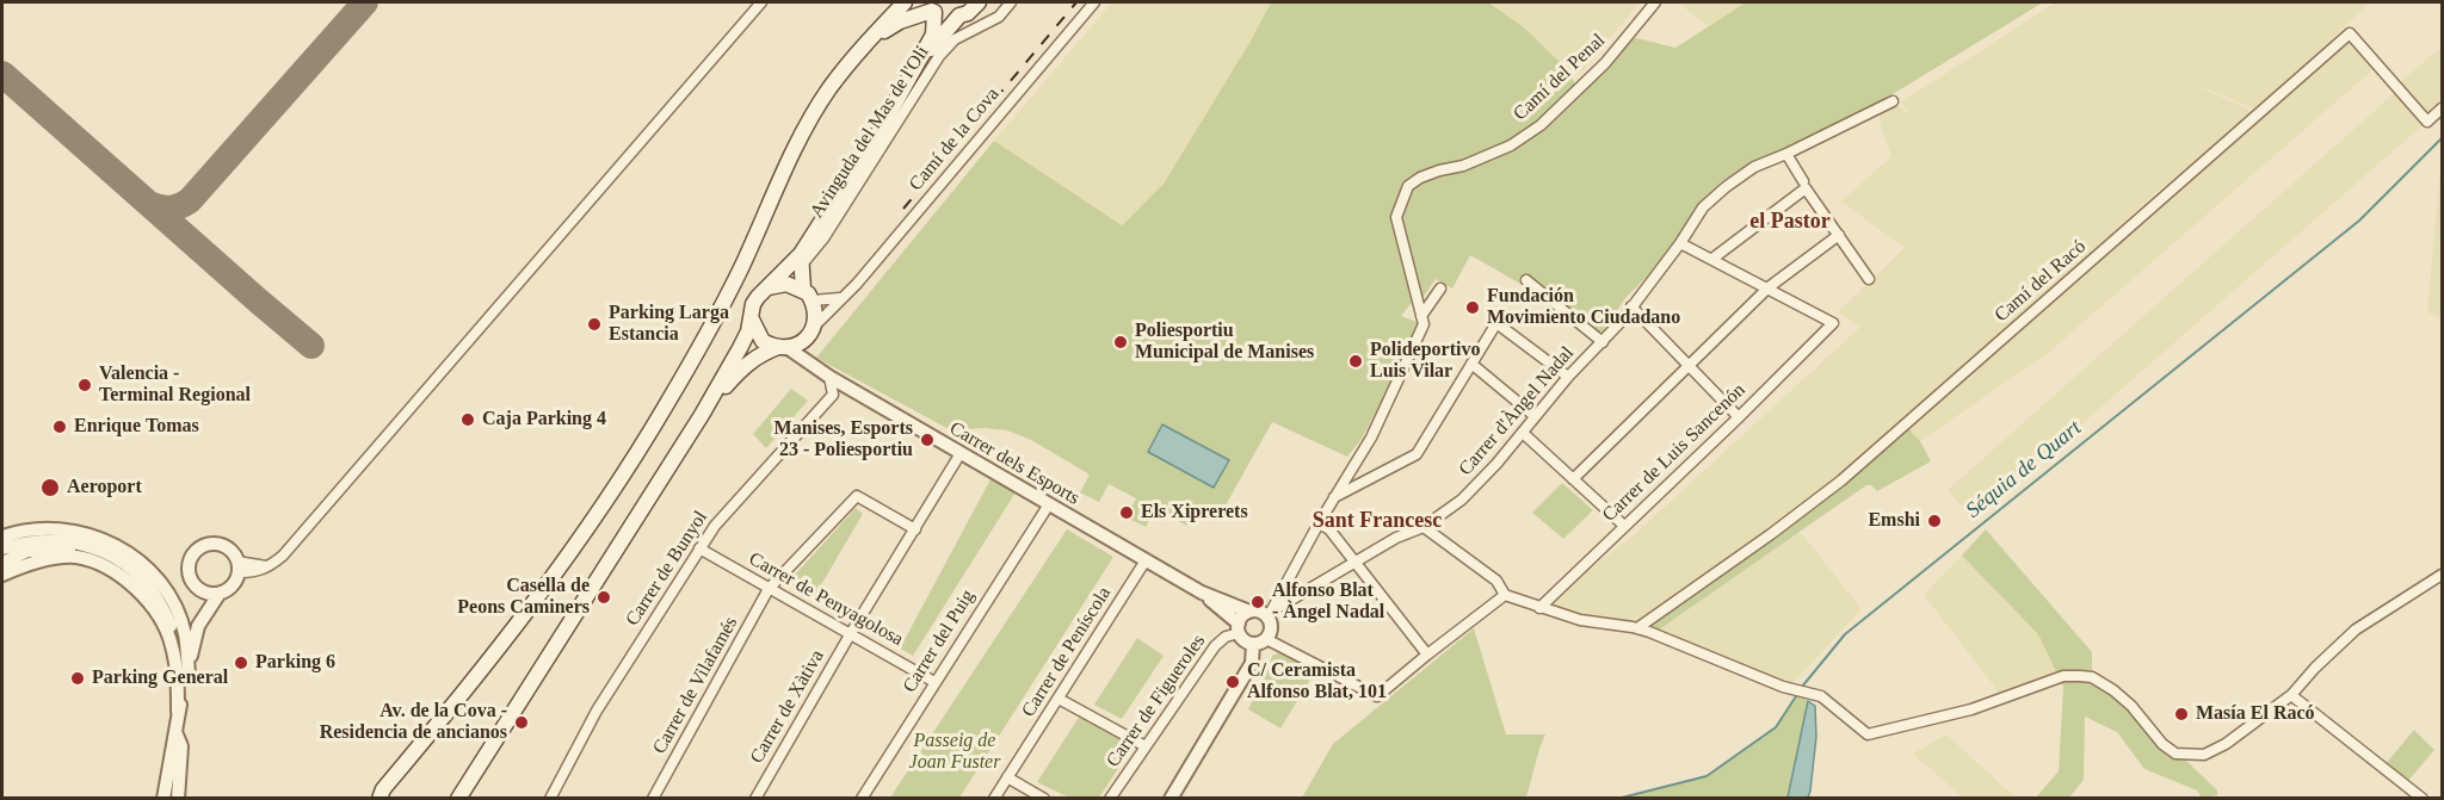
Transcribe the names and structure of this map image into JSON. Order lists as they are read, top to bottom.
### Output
{
  "streets": {
    "street": [
      "Camí del Penal",
      "Avinguda del Mas de l'Oli",
      "Camí de la Cova",
      "Camí del Racó",
      "Carrer d'Àngel Nadal",
      "Carrer de Luis Sancenón",
      "Carrer dels Esports",
      "Carrer de Bunyol",
      "Carrer de Penyagolosa",
      "Carrer del Puig",
      "Carrer de Peníscola",
      "Carrer de Vilafamés",
      "Carrer de Figueroles",
      "Carrer de Xàtiva"
    ]
  },
  "crossings": [
    ["Camí de la Cova", "Carrer dels Esports"],
    ["Carrer d'Àngel Nadal", "Carrer dels Esports"],
    ["Carrer d'Àngel Nadal", "Carrer de Figueroles"],
    ["Carrer dels Esports", "Carrer de Bunyol"],
    ["Carrer dels Esports", "Carrer del Puig"],
    ["Carrer dels Esports", "Carrer de Peníscola"],
    ["Carrer dels Esports", "Carrer de Figueroles"],
    ["Carrer dels Esports", "Carrer de Xàtiva"],
    ["Carrer de Bunyol", "Carrer de Penyagolosa"],
    ["Carrer de Penyagolosa", "Carrer del Puig"],
    ["Carrer de Penyagolosa", "Carrer de Vilafamés"],
    ["Carrer de Penyagolosa", "Carrer de Xàtiva"],
    ["Carrer de Vilafamés", "Carrer de Xàtiva"]
  ],
  "districts": ["el Pastor", "Sant Francesc"],
  "water": ["Séquia de Quart"],
  "parks": ["Passeig de Joan Fuster"],
  "places": [
    "Fundación Movimiento Ciudadano",
    "Parking Larga Estancia",
    "Poliesportiu Municipal de Manises",
    "Polideportivo Luis Vilar",
    "Valencia - Terminal Regional",
    "Caja Parking 4",
    "Enrique Tomas",
    "Manises, Esports 23 - Poliesportiu",
    "Aeroport",
    "Els Xiprerets",
    "Emshi",
    "Casella de Peons Caminers",
    "Alfonso Blat - Àngel Nadal",
    "Parking 6",
    "Parking General",
    "C/ Ceramista Alfonso Blat, 101",
    "Masía El Racó",
    "Av. de la Cova - Residencia de ancianos"
  ]
}
